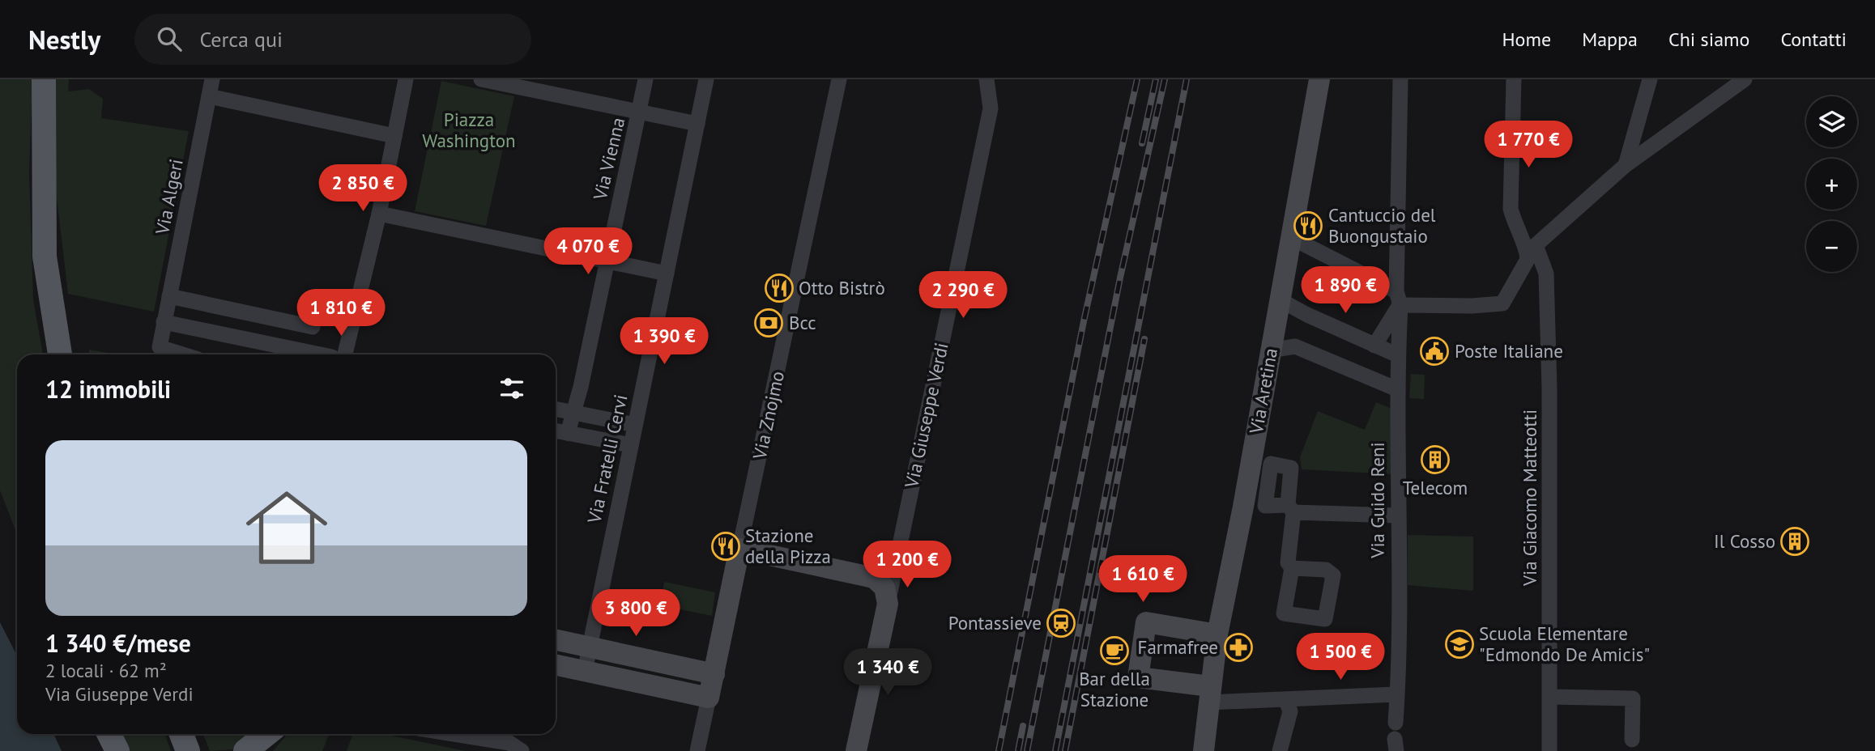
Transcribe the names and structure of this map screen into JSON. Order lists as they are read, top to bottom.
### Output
{
  "streets": {
    "street": [
      "Via Vienna",
      "Via Algeri",
      "Via Aretina",
      "Via Znojmo",
      "Via Giuseppe Verdi",
      "Via Fratelli Cervi",
      "Via Giacomo Matteotti",
      "Via Guido Reni"
    ]
  },
  "parks": ["Piazza Washington"],
  "places": {
    "restaurant": ["Cantuccio del Buongustaio", "Otto Bistrò", "Stazione della Pizza"],
    "bank": ["Bcc"],
    "public building": ["Poste Italiane"],
    "building": ["Telecom", "Il Cosso"],
    "station": ["Pontassieve"],
    "school or university": ["Scuola Elementare \"Edmondo De Amicis\""],
    "pharmacy": ["Farmafree"],
    "cafe": ["Bar della Stazione"]
  },
  "page": {
    "header": "Nestly",
    "search": "Cerca qui",
    "nav": [
      "Home",
      "Mappa",
      "Chi siamo",
      "Contatti"
    ],
    "map_buttons": ["+", "−"],
    "price": [
      "1 770 €",
      "2 850 €",
      "4 070 €",
      "1 890 €",
      "2 290 €",
      "1 810 €",
      "1 390 €",
      "1 200 €",
      "1 610 €",
      "3 800 €",
      "1 500 €",
      "1 340 €"
    ],
    "heading": "12 immobili",
    "list": [
      {
        "name": "1 340 €/mese",
        "note": "2 locali · 62 m² · Via Giuseppe Verdi"
      }
    ]
  }
}
